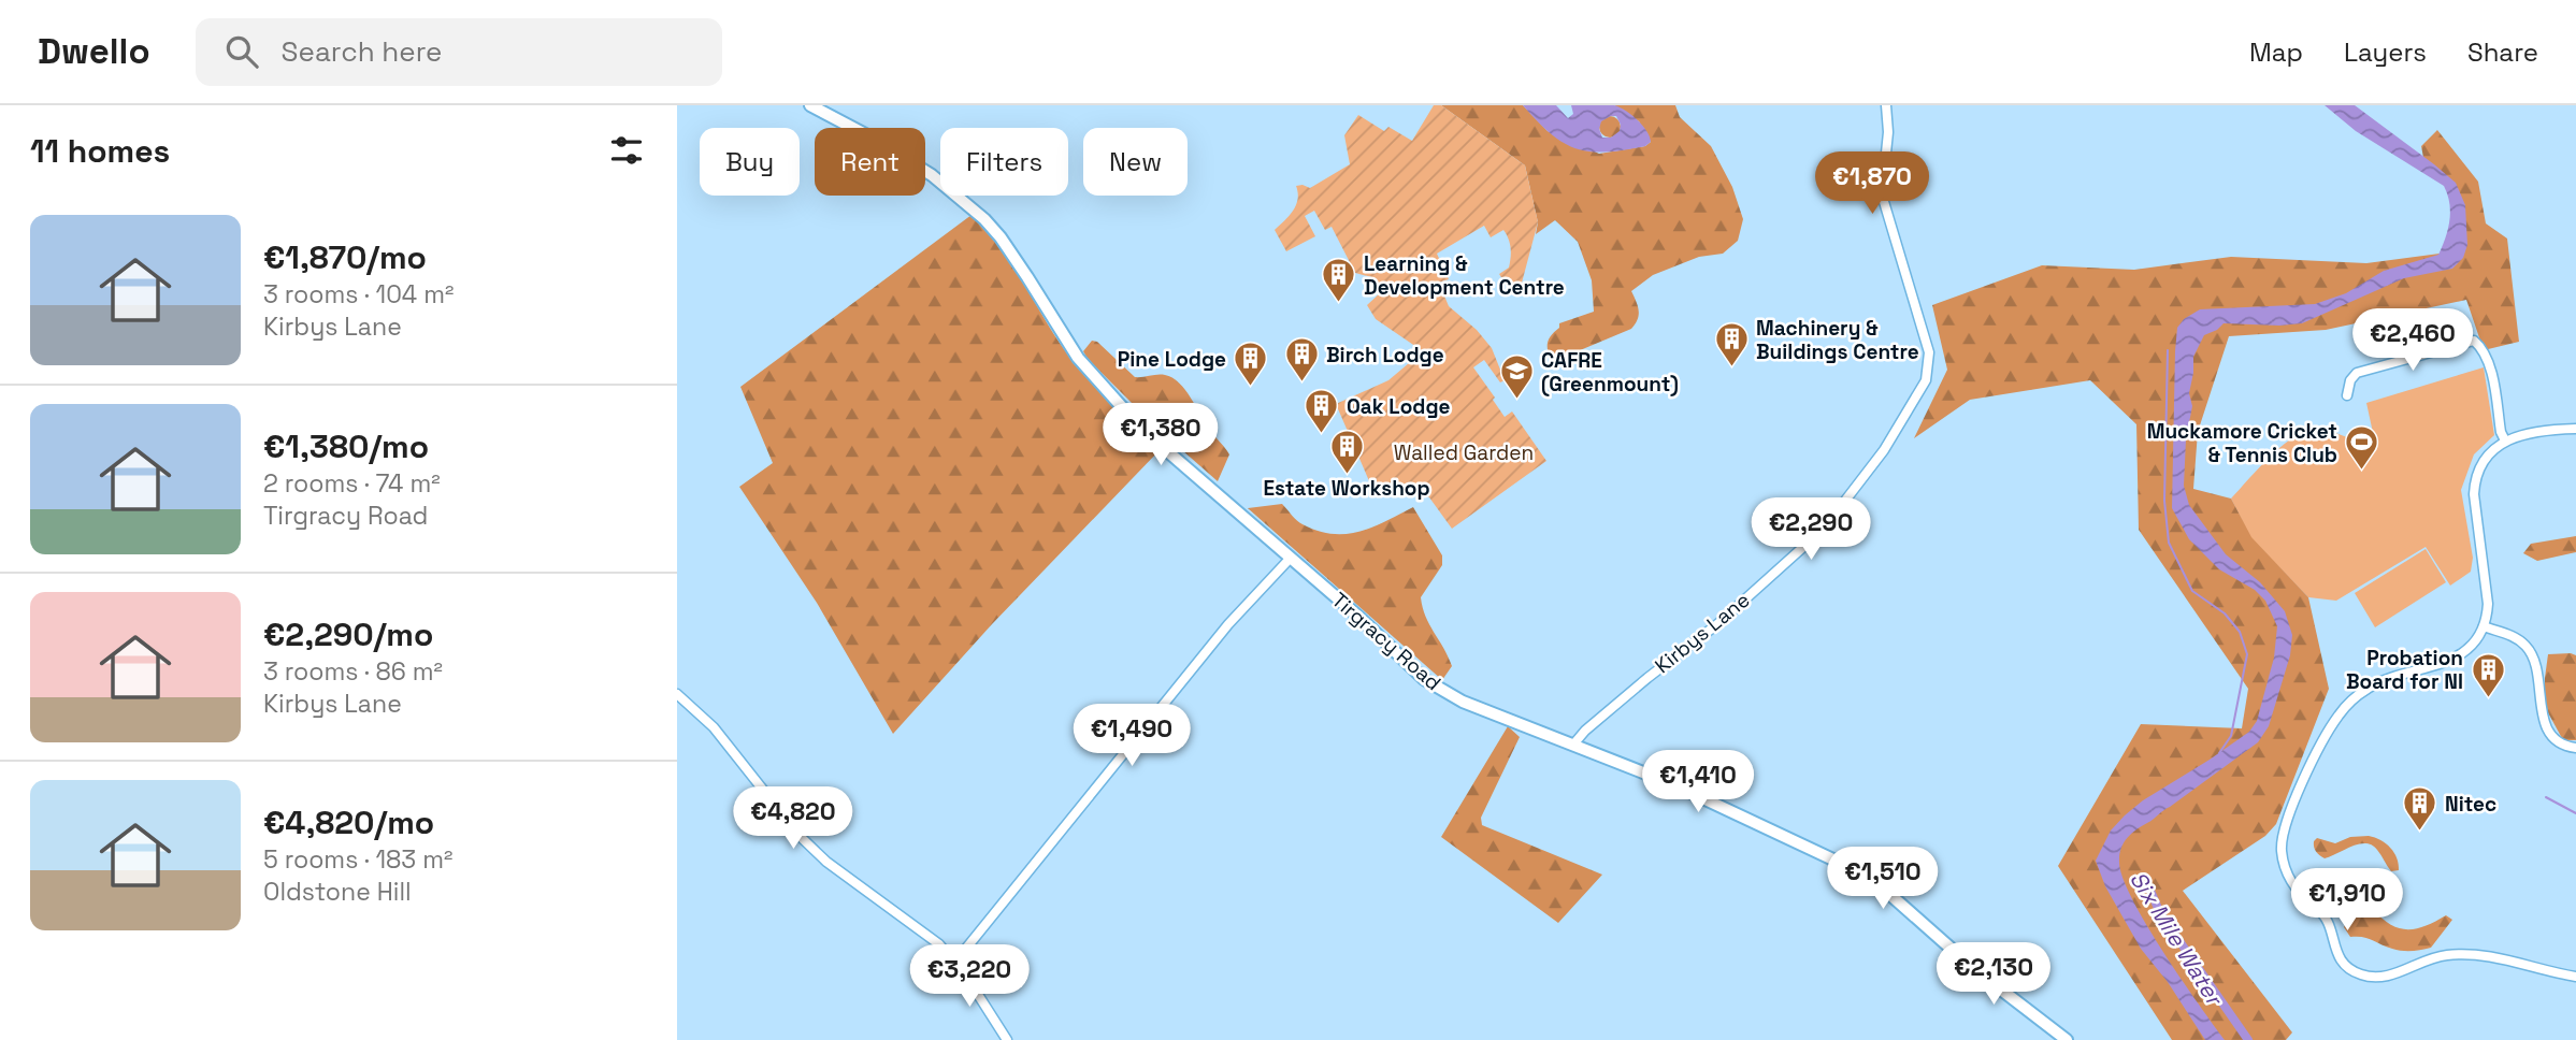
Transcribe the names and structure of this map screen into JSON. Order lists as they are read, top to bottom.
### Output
{
  "streets": {
    "street": ["Kirbys Lane", "Tirgracy Road"]
  },
  "crossings": [
    ["Kirbys Lane", "Tirgracy Road"]
  ],
  "water": ["Six Mile Water"],
  "parks": ["Walled Garden"],
  "places": {
    "building": [
      "Learning & Development Centre",
      "Machinery & Buildings Centre",
      "Birch Lodge",
      "Pine Lodge",
      "Oak Lodge",
      "Estate Workshop",
      "Probation Board for NI",
      "Nitec"
    ],
    "school or university": ["CAFRE (Greenmount)"],
    "sports": ["Muckamore Cricket & Tennis Club"]
  },
  "page": {
    "header": "Dwello",
    "search": "Search here",
    "nav": ["Map", "Layers", "Share"],
    "heading": "11 homes",
    "chip": [
      "Buy",
      "Rent",
      "Filters",
      "New"
    ],
    "price": [
      "€1,870",
      "€2,460",
      "€1,380",
      "€2,290",
      "€1,490",
      "€1,410",
      "€4,820",
      "€1,510",
      "€1,910",
      "€2,130",
      "€3,220"
    ],
    "list": [
      {
        "name": "€1,870/mo",
        "note": "3 rooms · 104 m² · Kirbys Lane"
      },
      {
        "name": "€1,380/mo",
        "note": "2 rooms · 74 m² · Tirgracy Road"
      },
      {
        "name": "€2,290/mo",
        "note": "3 rooms · 86 m² · Kirbys Lane"
      },
      {
        "name": "€4,820/mo",
        "note": "5 rooms · 183 m² · Oldstone Hill"
      }
    ]
  }
}
